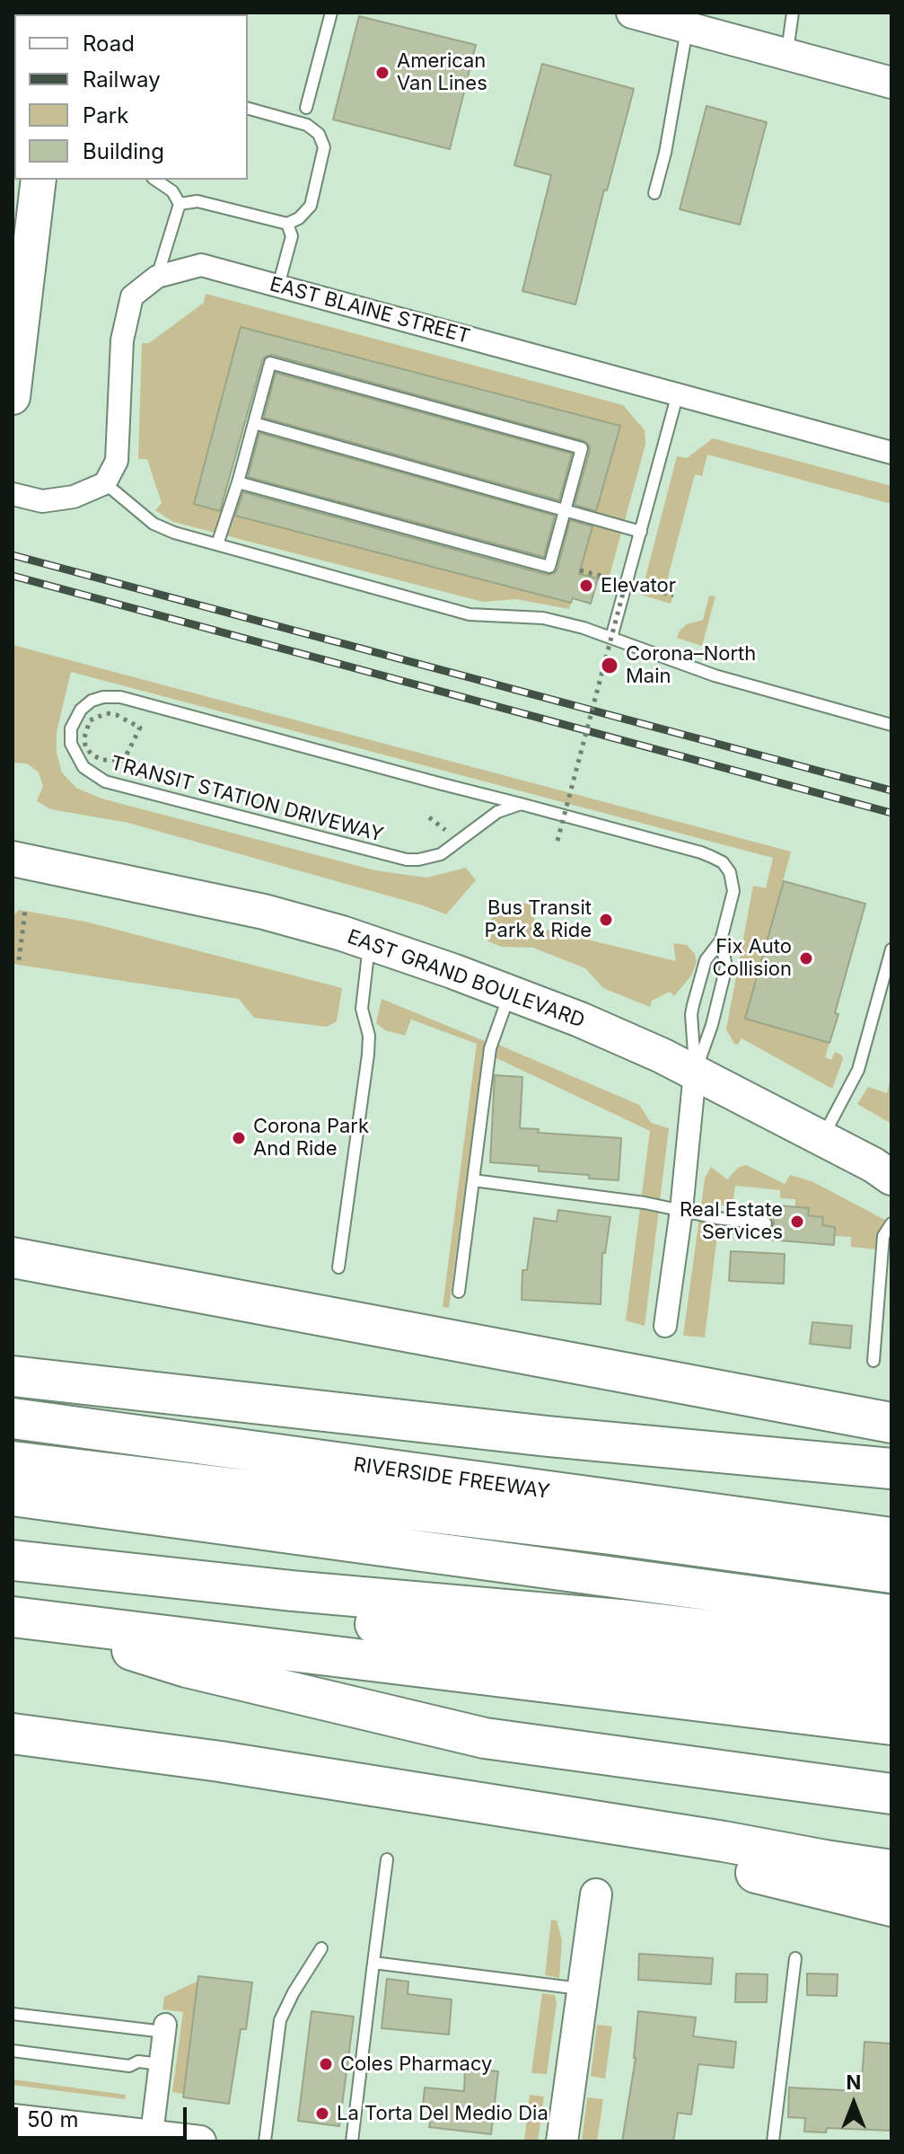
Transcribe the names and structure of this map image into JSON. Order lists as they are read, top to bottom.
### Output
{
  "streets": {
    "highway": ["RIVERSIDE FREEWAY"],
    "main road": ["EAST GRAND BOULEVARD"],
    "street": ["EAST BLAINE STREET"],
    "lane": ["TRANSIT STATION DRIVEWAY"]
  },
  "crossings": [
    ["TRANSIT STATION DRIVEWAY", "EAST GRAND BOULEVARD"]
  ],
  "places": [
    "American Van Lines",
    "Elevator",
    "Corona–North Main",
    "Bus Transit Park & Ride",
    "Fix Auto Collision",
    "Corona Park And Ride",
    "Real Estate Services",
    "Coles Pharmacy",
    "La Torta Del Medio Dia"
  ],
  "legend": [
    "Road",
    "Railway",
    "Park",
    "Building"
  ],
  "scale_bar": "50 m",
  "north": "top"
}
